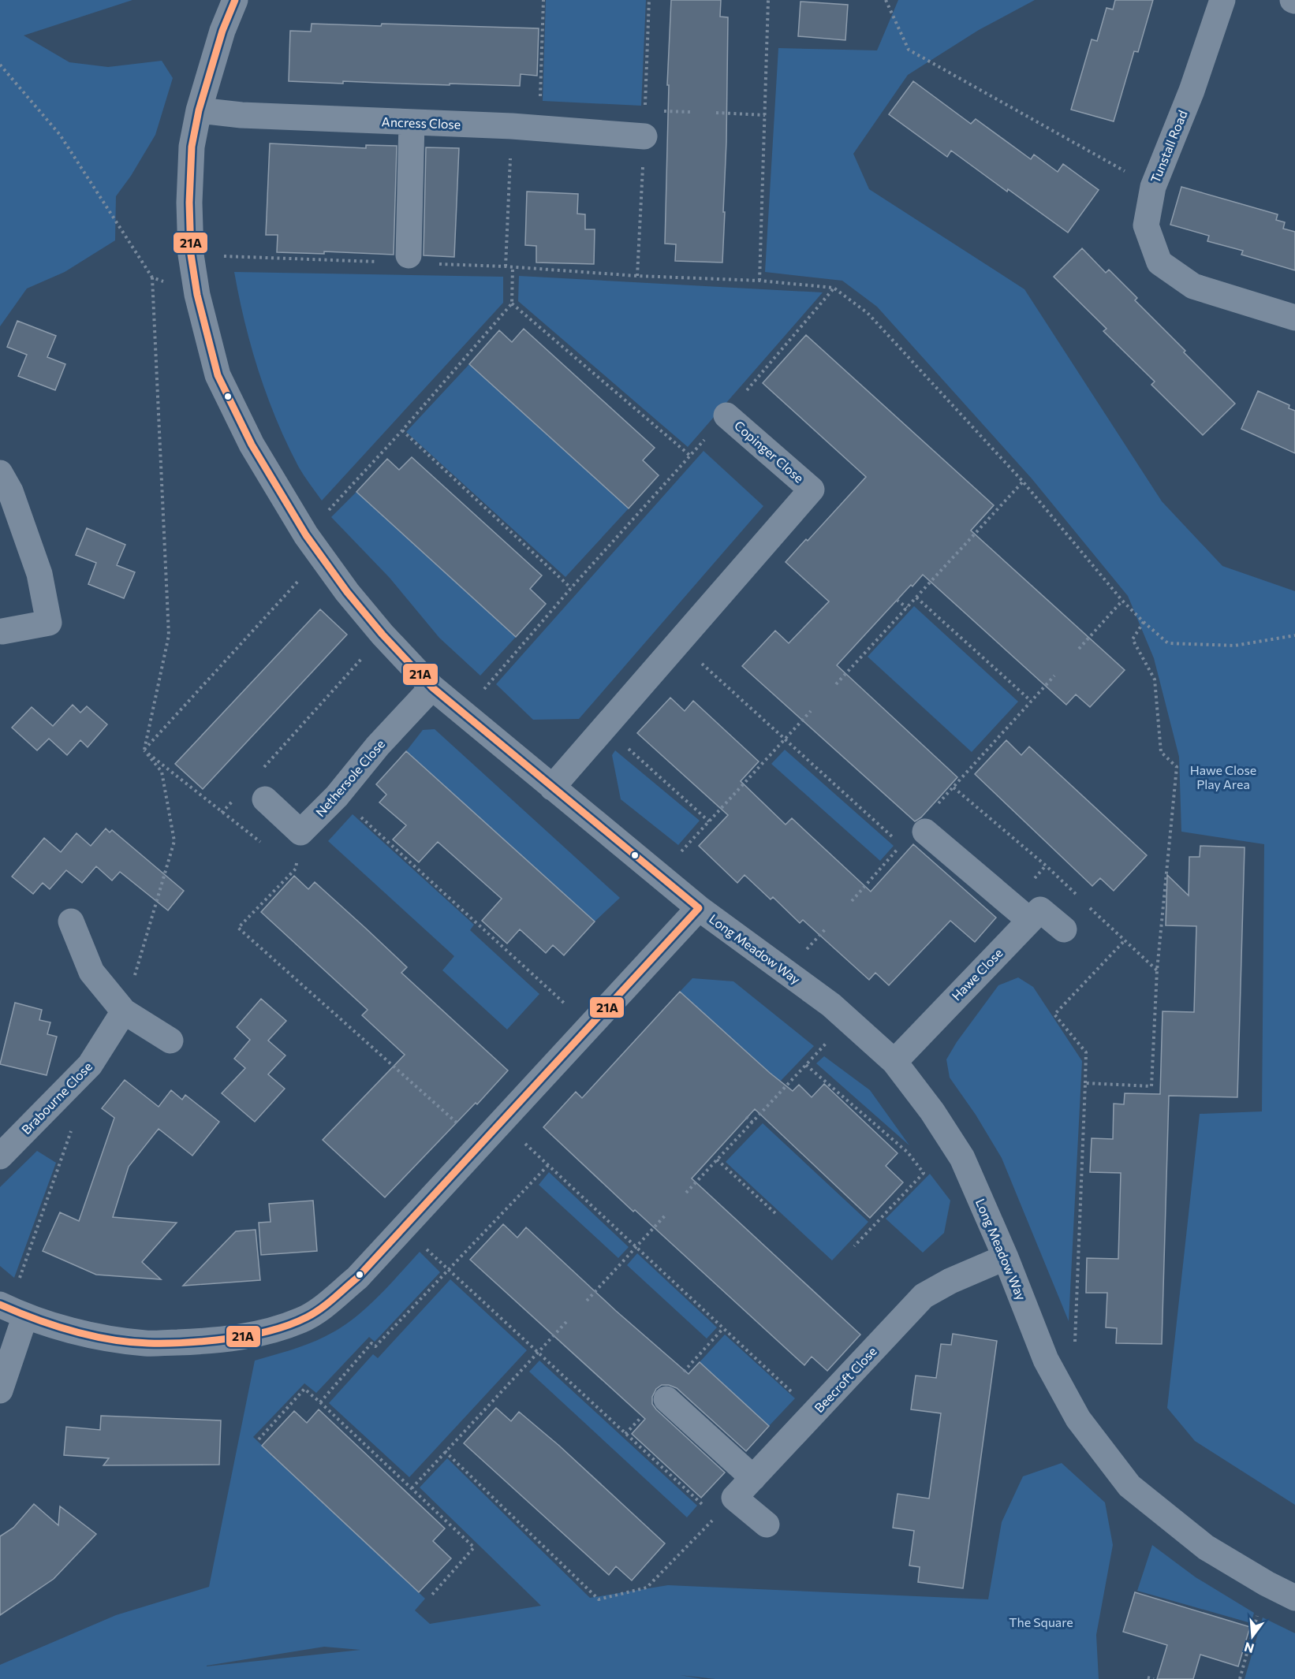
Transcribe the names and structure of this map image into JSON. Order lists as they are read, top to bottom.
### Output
{
  "streets": {
    "street": [
      "Ancress Close",
      "Tunstall Road",
      "Copinger Close",
      "Nethersole Close",
      "Long Meadow Way",
      "Hawe Close",
      "Brabourne Close",
      "Beecroft Close"
    ]
  },
  "crossings": [
    ["Ancress Close", "Long Meadow Way"],
    ["Copinger Close", "Long Meadow Way"],
    ["Nethersole Close", "Long Meadow Way"],
    ["Long Meadow Way", "Hawe Close"],
    ["Long Meadow Way", "Beecroft Close"]
  ],
  "parks": ["Hawe Close Play Area", "The Square"],
  "lines": ["transit line 21A"],
  "north": "bottom"
}
